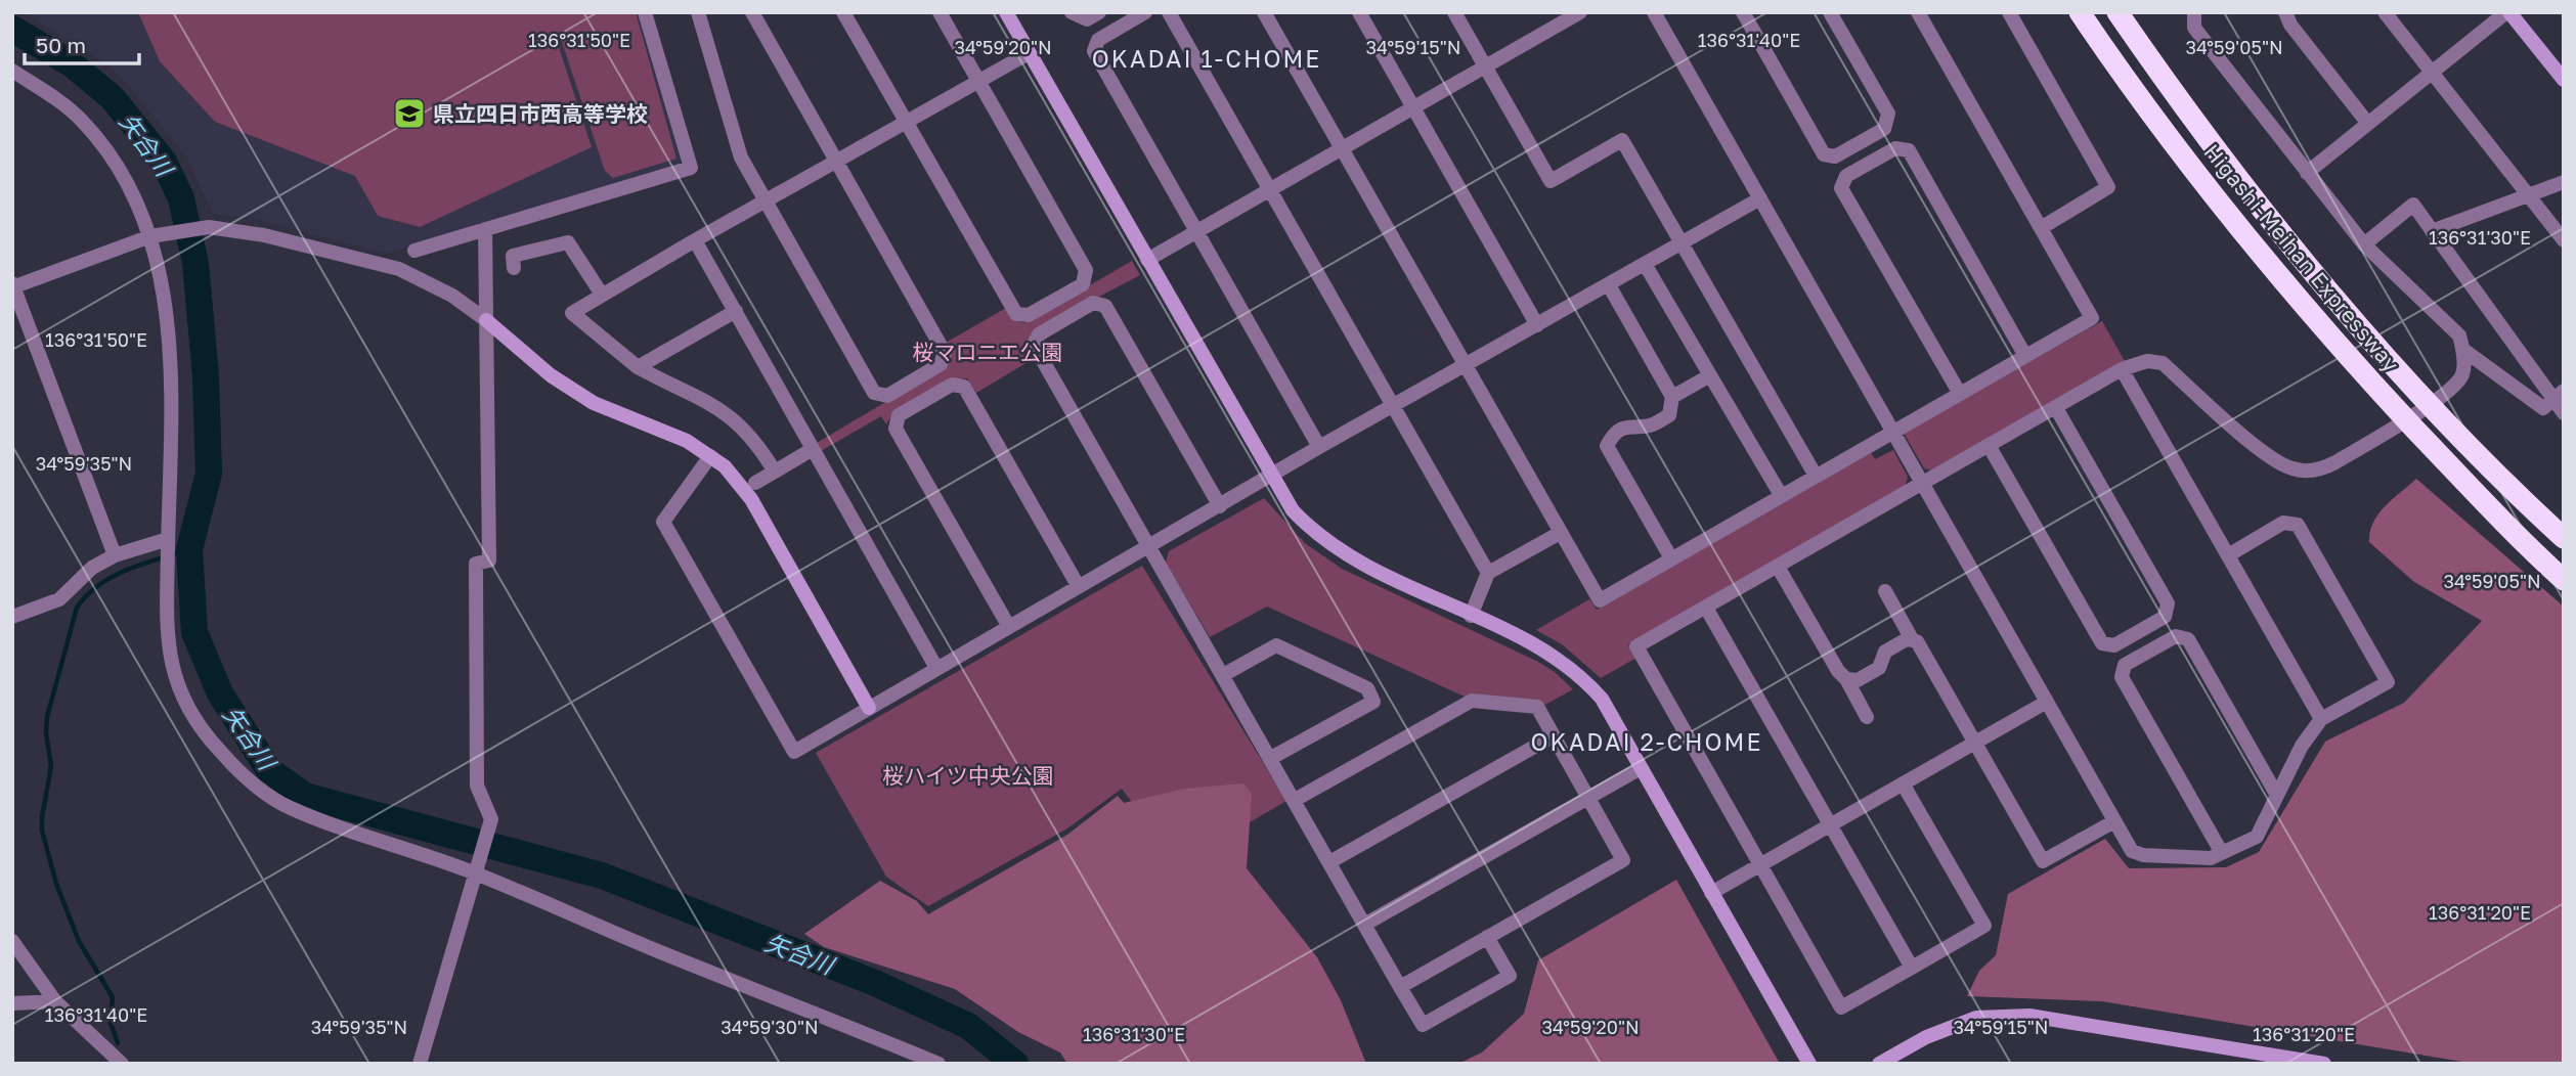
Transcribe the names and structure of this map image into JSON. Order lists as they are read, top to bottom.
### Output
{
  "streets": {
    "highway": ["Higashi-Meihan Expressway"]
  },
  "districts": ["OKADAI 1-CHOME", "OKADAI 2-CHOME"],
  "water": ["矢合川"],
  "parks": ["桜マロニエ公園", "桜ハイツ中央公園"],
  "places": {
    "school or university": ["県立四日市西高等学校"]
  },
  "scale_bar": "50 m",
  "coordinates": [
    "136°31'50\"E",
    "136°31'40\"E",
    "34°59'20\"N",
    "34°59'15\"N",
    "34°59'05\"N",
    "136°31'30\"E",
    "34°59'35\"N",
    "136°31'20\"E",
    "34°59'30\"N"
  ]
}
